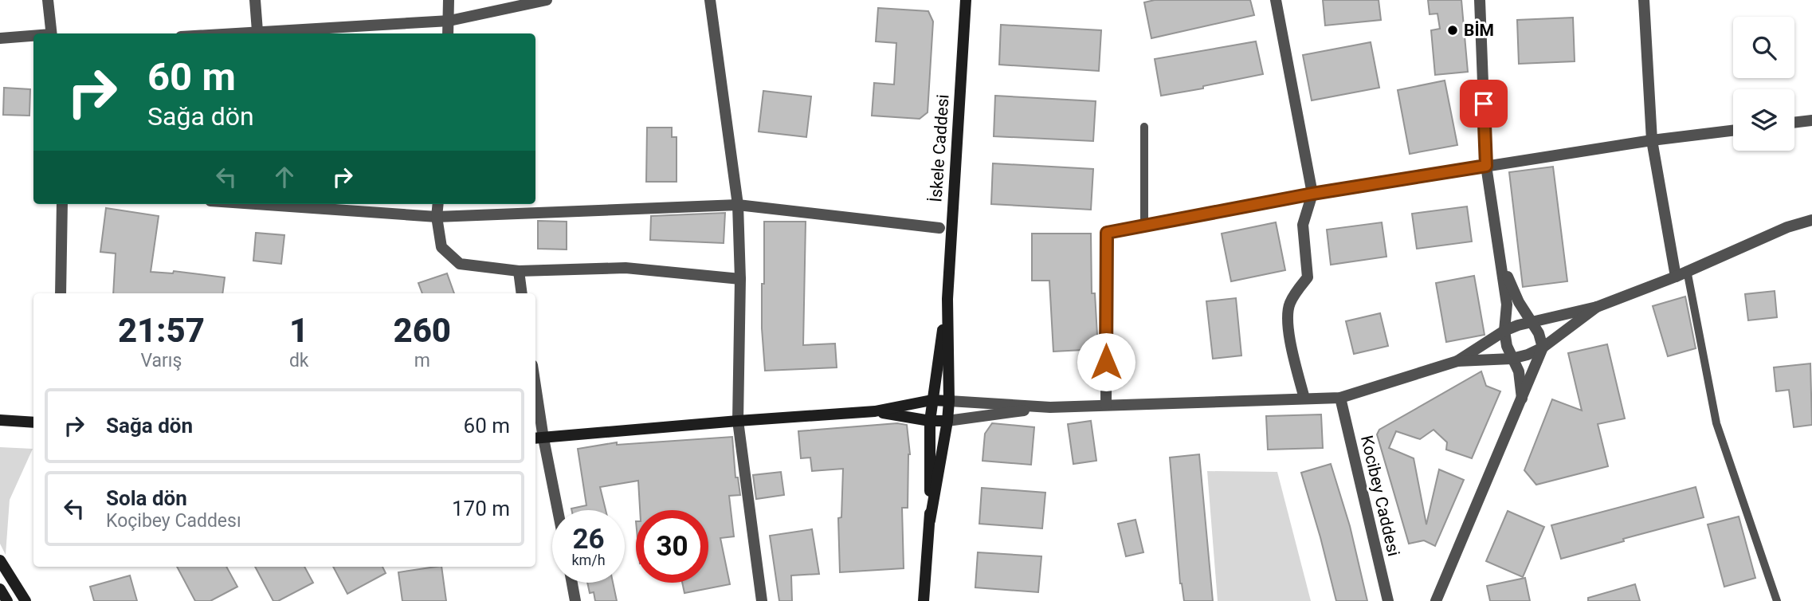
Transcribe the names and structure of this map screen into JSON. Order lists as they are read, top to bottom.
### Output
{
  "streets": {
    "main road": ["İskele Caddesi"],
    "street": ["Kocibey Caddesi"]
  },
  "places": ["BİM"],
  "page": {
    "turn": ["60 m", "Sağa dön"],
    "eta": [
      "21:57",
      "Varış",
      "1",
      "dk",
      "260",
      "m"
    ],
    "list": [
      {
        "name": "Sağa dön",
        "value": "60 m"
      },
      {
        "name": "Sola dön",
        "note": "Koçibey Caddesı",
        "value": "170 m"
      }
    ],
    "speed": "26 km/h",
    "limit": "30"
  }
}
